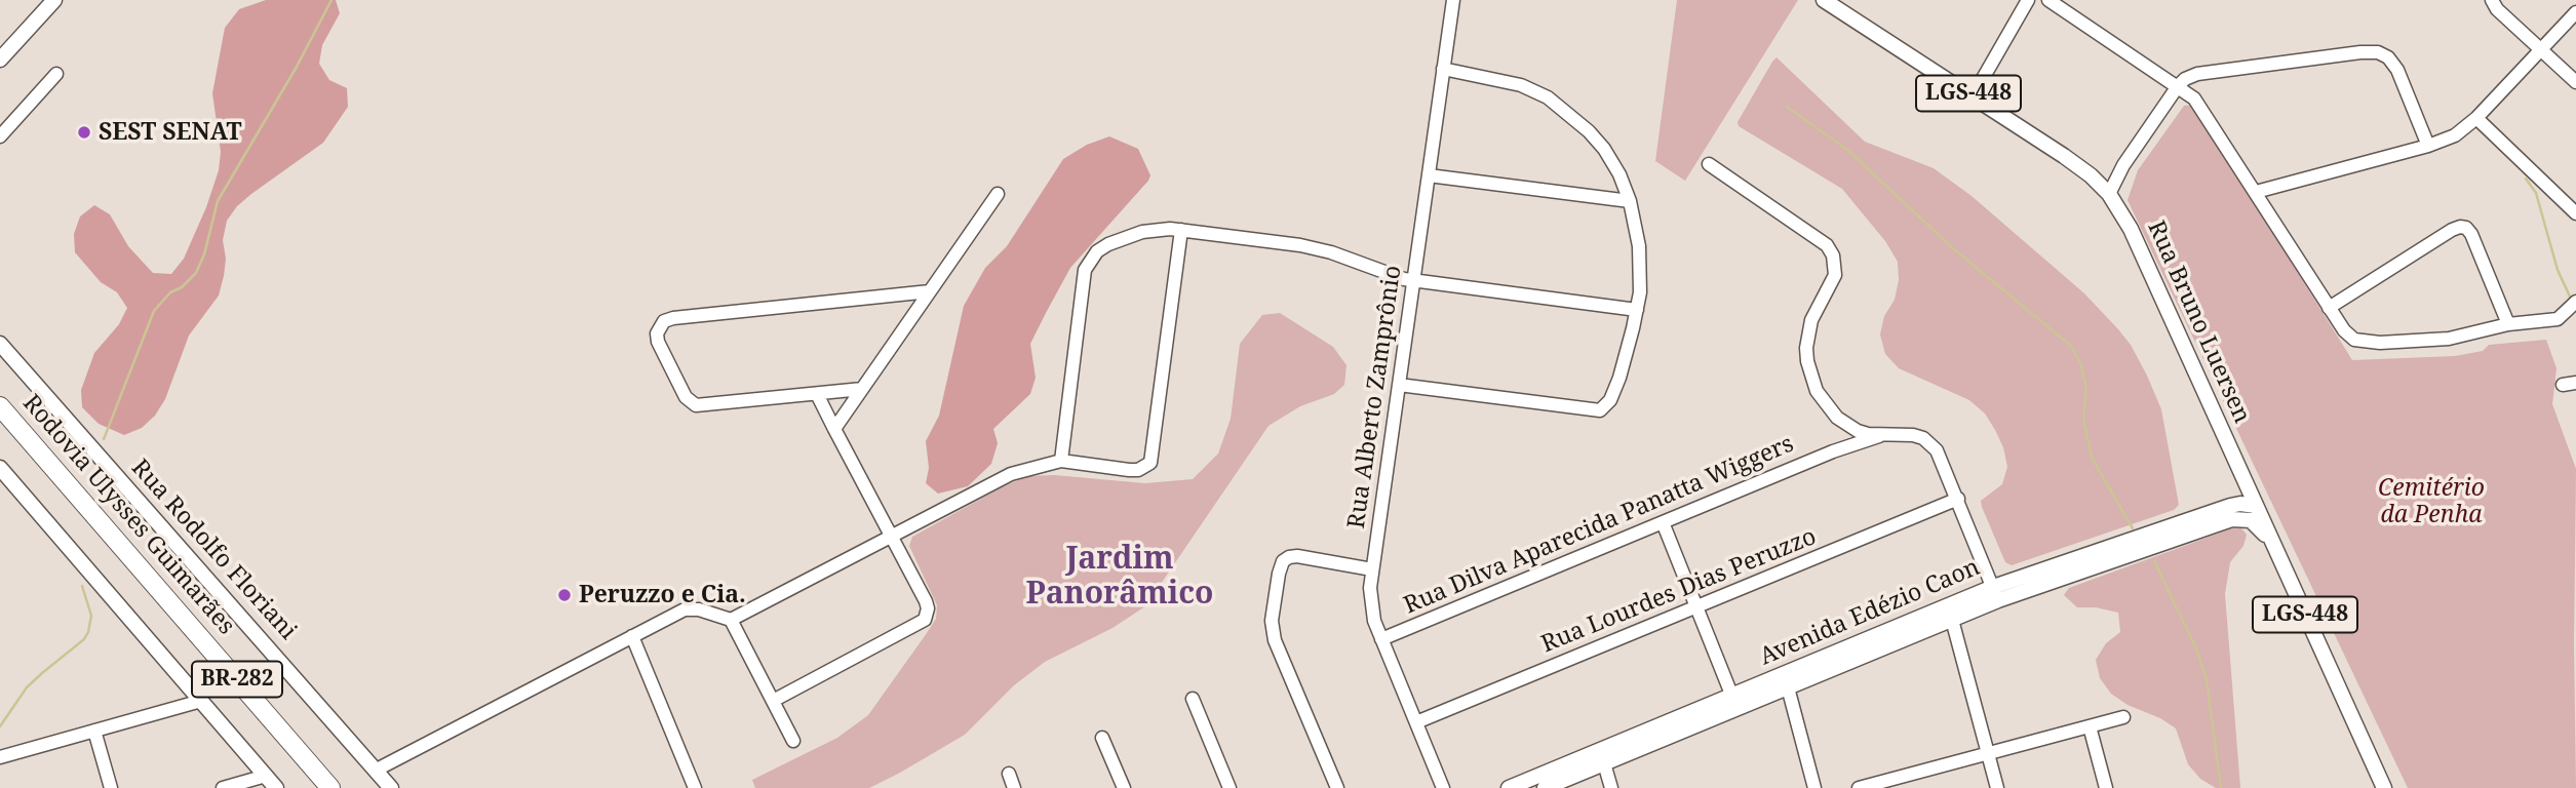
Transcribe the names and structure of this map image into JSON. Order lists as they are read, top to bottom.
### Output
{
  "streets": {
    "highway": ["Rodovia Ulysses Guimarães", "BR-282"],
    "main road": [
      "LGS-448",
      "Rua Bruno Luersen",
      "Rua Rodolfo Floriani",
      "Avenida Edézio Caon"
    ],
    "street": ["Rua Alberto Zamprônio", "Rua Dilva Aparecida Panatta Wiggers", "Rua Lourdes Dias Peruzzo"]
  },
  "crossings": [
    ["Rua Bruno Luersen", "Avenida Edézio Caon"],
    ["Rua Alberto Zamprônio", "Rua Dilva Aparecida Panatta Wiggers"],
    ["Rua Alberto Zamprônio", "Rua Lourdes Dias Peruzzo"]
  ],
  "districts": ["Jardim Panorâmico"],
  "parks": ["Cemitério da Penha"],
  "places": ["SEST SENAT", "Peruzzo e Cia."]
}
